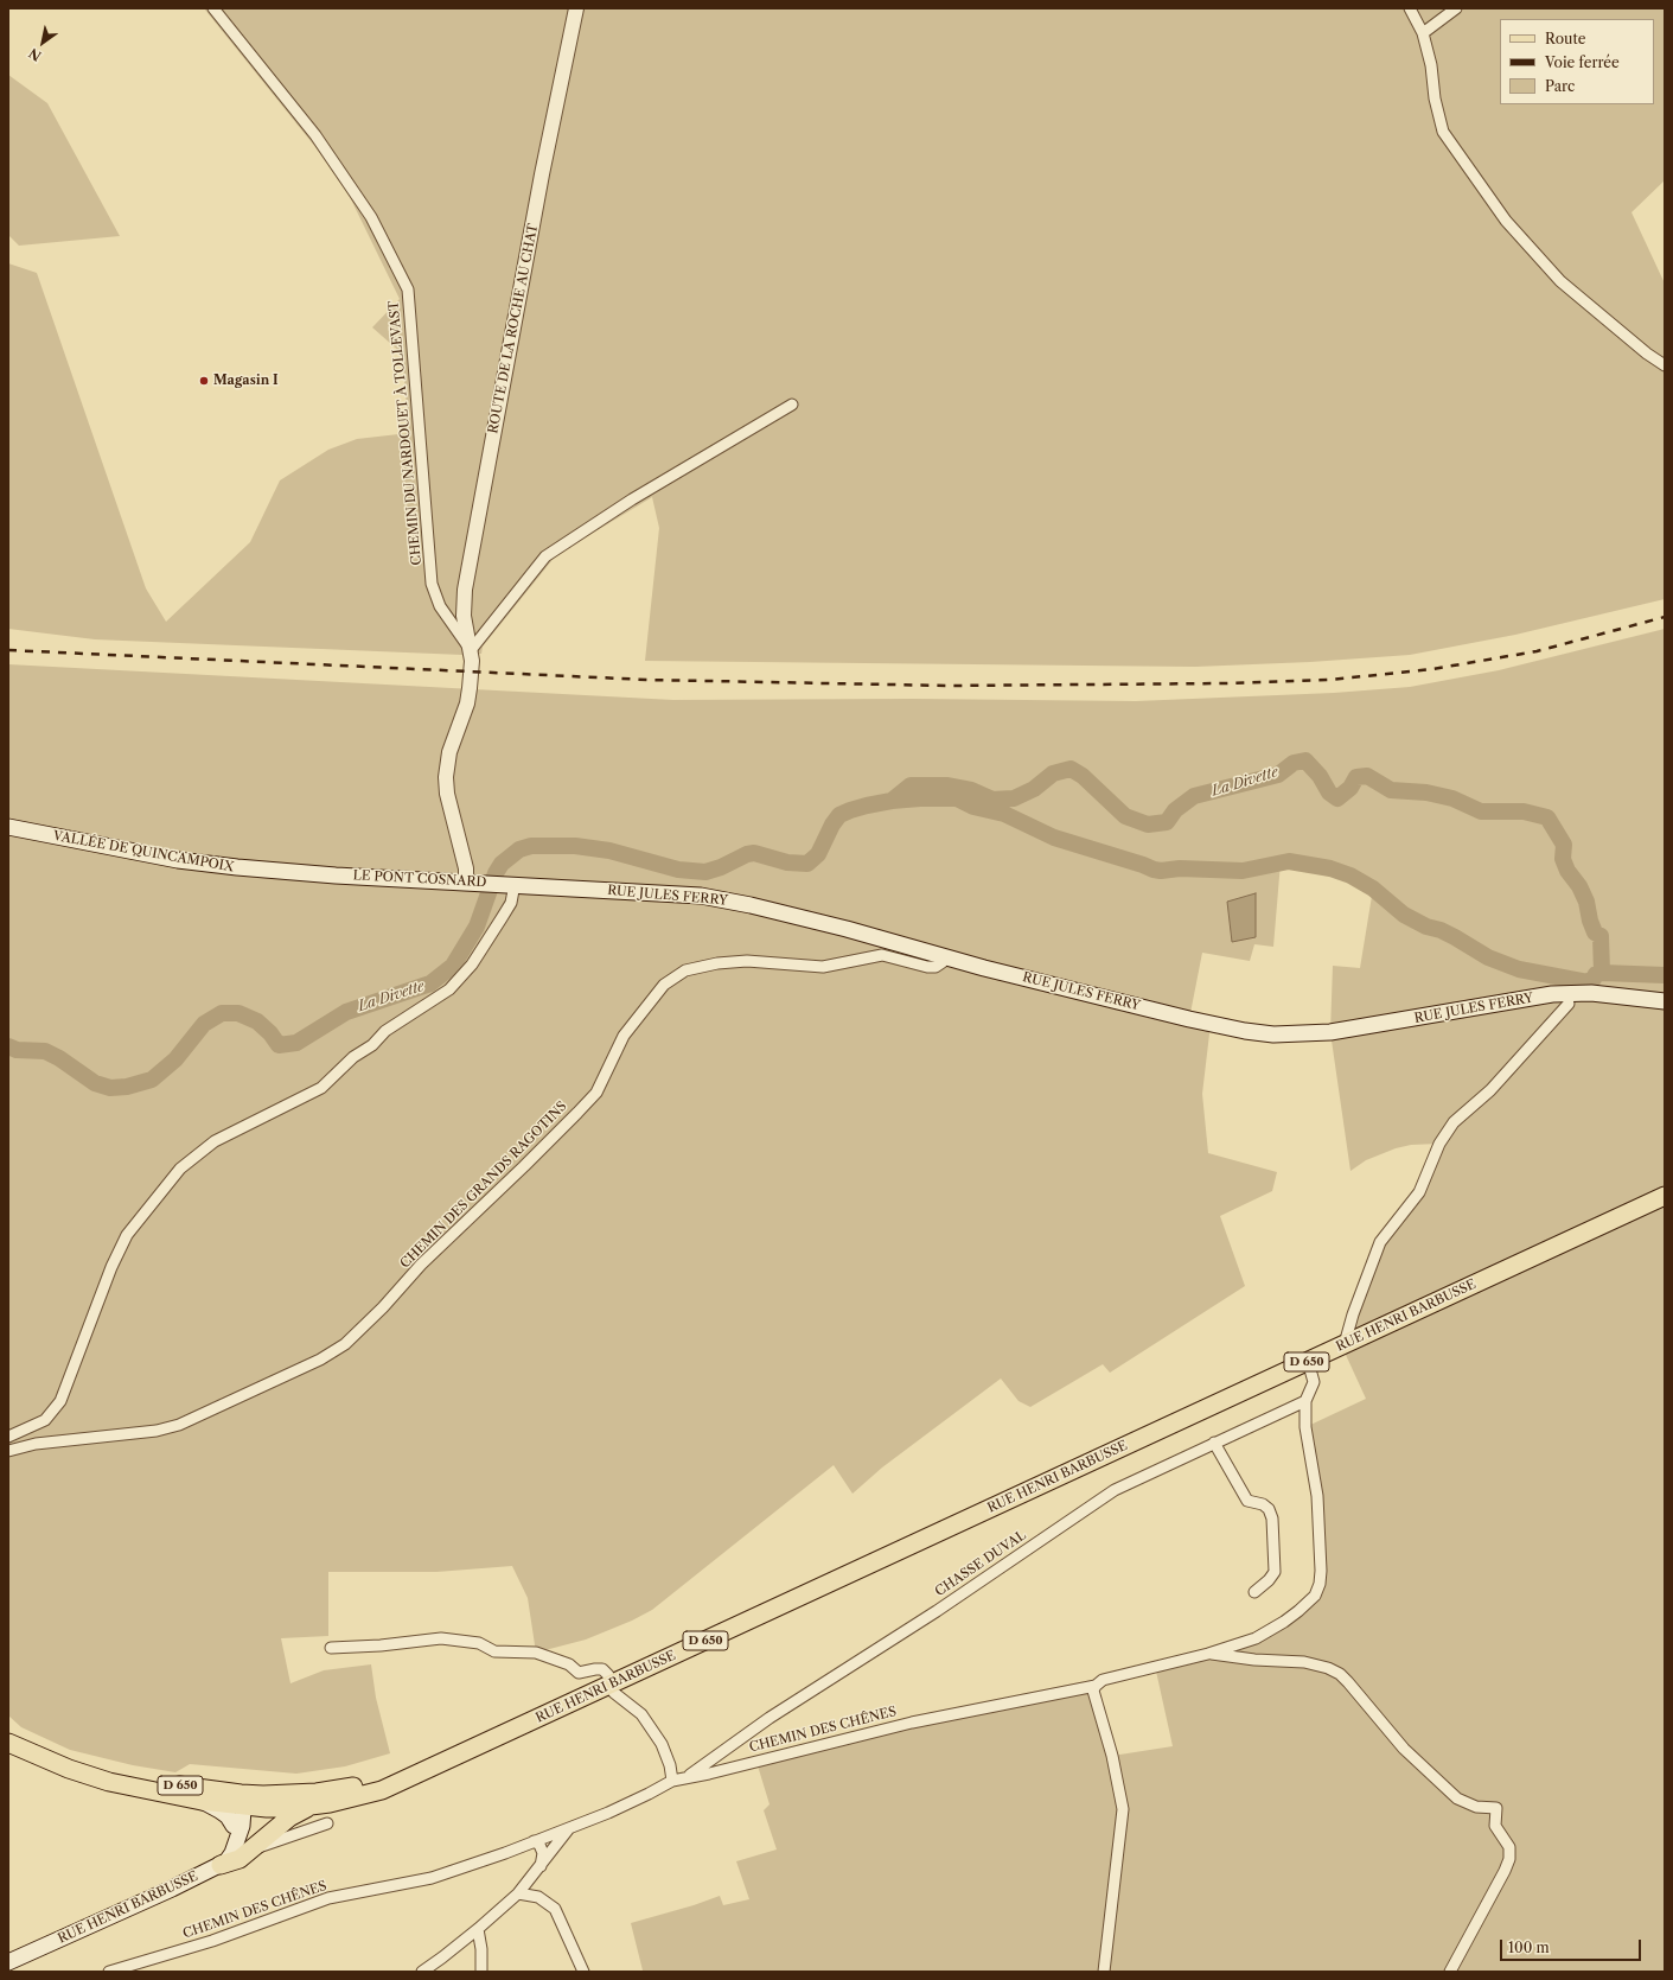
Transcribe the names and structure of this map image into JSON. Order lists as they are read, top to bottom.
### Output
{
  "streets": {
    "main road": [
      "VALLÉE DE QUINCAMPOIX",
      "LE PONT COSNARD",
      "RUE JULES FERRY",
      "RUE HENRI BARBUSSE",
      "D 650"
    ],
    "street": [
      "ROUTE DE LA ROCHE AU CHAT",
      "CHEMIN DU NARDOUET À TOLLEVAST",
      "CHEMIN DES GRANDS RAGOTINS",
      "CHASSE DUVAL",
      "CHEMIN DES CHÊNES"
    ]
  },
  "crossings": [
    ["ROUTE DE LA ROCHE AU CHAT", "CHEMIN DU NARDOUET À TOLLEVAST"],
    ["ROUTE DE LA ROCHE AU CHAT", "LE PONT COSNARD"],
    ["VALLÉE DE QUINCAMPOIX", "LE PONT COSNARD"],
    ["LE PONT COSNARD", "RUE JULES FERRY"],
    ["RUE JULES FERRY", "CHEMIN DES GRANDS RAGOTINS"],
    ["RUE HENRI BARBUSSE", "D 650"],
    ["RUE HENRI BARBUSSE", "CHEMIN DES CHÊNES"],
    ["CHASSE DUVAL", "CHEMIN DES CHÊNES"]
  ],
  "water": ["La Divette"],
  "places": ["Magasin I"],
  "legend": ["Route", "Voie ferrée", "Parc"],
  "scale_bar": "100 m",
  "north": "bottom left"
}
